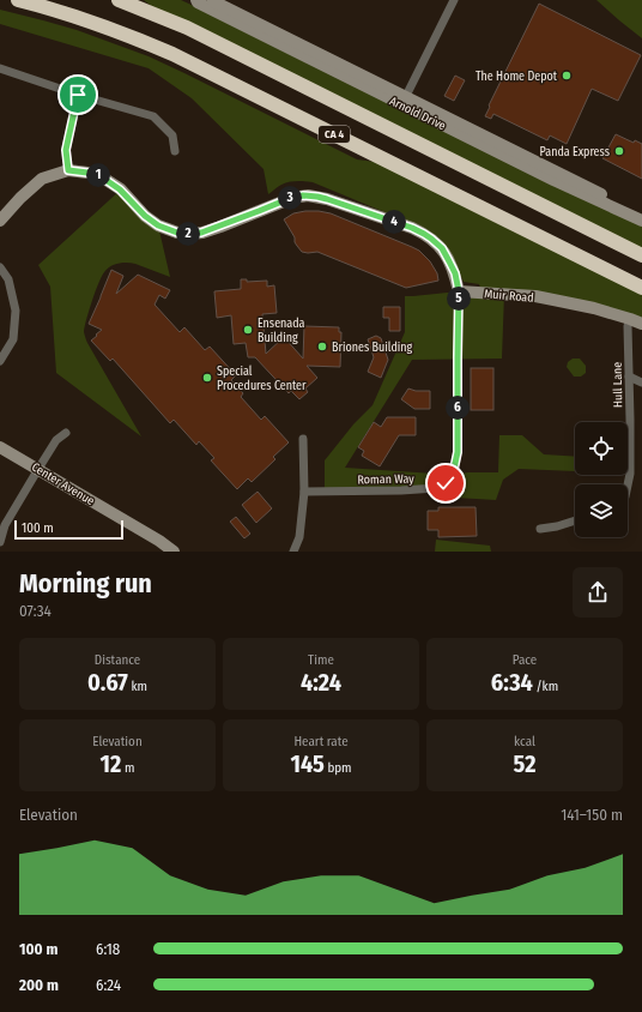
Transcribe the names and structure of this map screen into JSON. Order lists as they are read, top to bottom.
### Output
{
  "streets": {
    "highway": ["CA 4"],
    "street": [
      "Arnold Drive",
      "Muir Road",
      "Hull Lane",
      "Roman Way",
      "Center Avenue"
    ]
  },
  "crossings": [
    ["Muir Road", "Hull Lane"],
    ["Muir Road", "Roman Way"]
  ],
  "places": [
    "The Home Depot",
    "Panda Express",
    "Ensenada Building",
    "Briones Building",
    "Special Procedures Center"
  ],
  "scale_bar": "100 m",
  "page": {
    "pins": [
      "1",
      "3",
      "4",
      "2",
      "5",
      "6"
    ],
    "scale": "100 m",
    "heading": ["Morning run", "07:34"],
    "stats": [
      ["Distance", "0.67 km"],
      ["Time", "4:24"],
      ["Pace", "6:34 /km"],
      ["Elevation", "12 m"],
      ["Heart rate", "145 bpm"],
      ["kcal", "52"]
    ],
    "chart": ["Elevation", "141–150 m"],
    "list": [
      {
        "name": "100 m",
        "note": "6:18"
      },
      {
        "name": "200 m",
        "note": "6:24"
      }
    ]
  }
}
